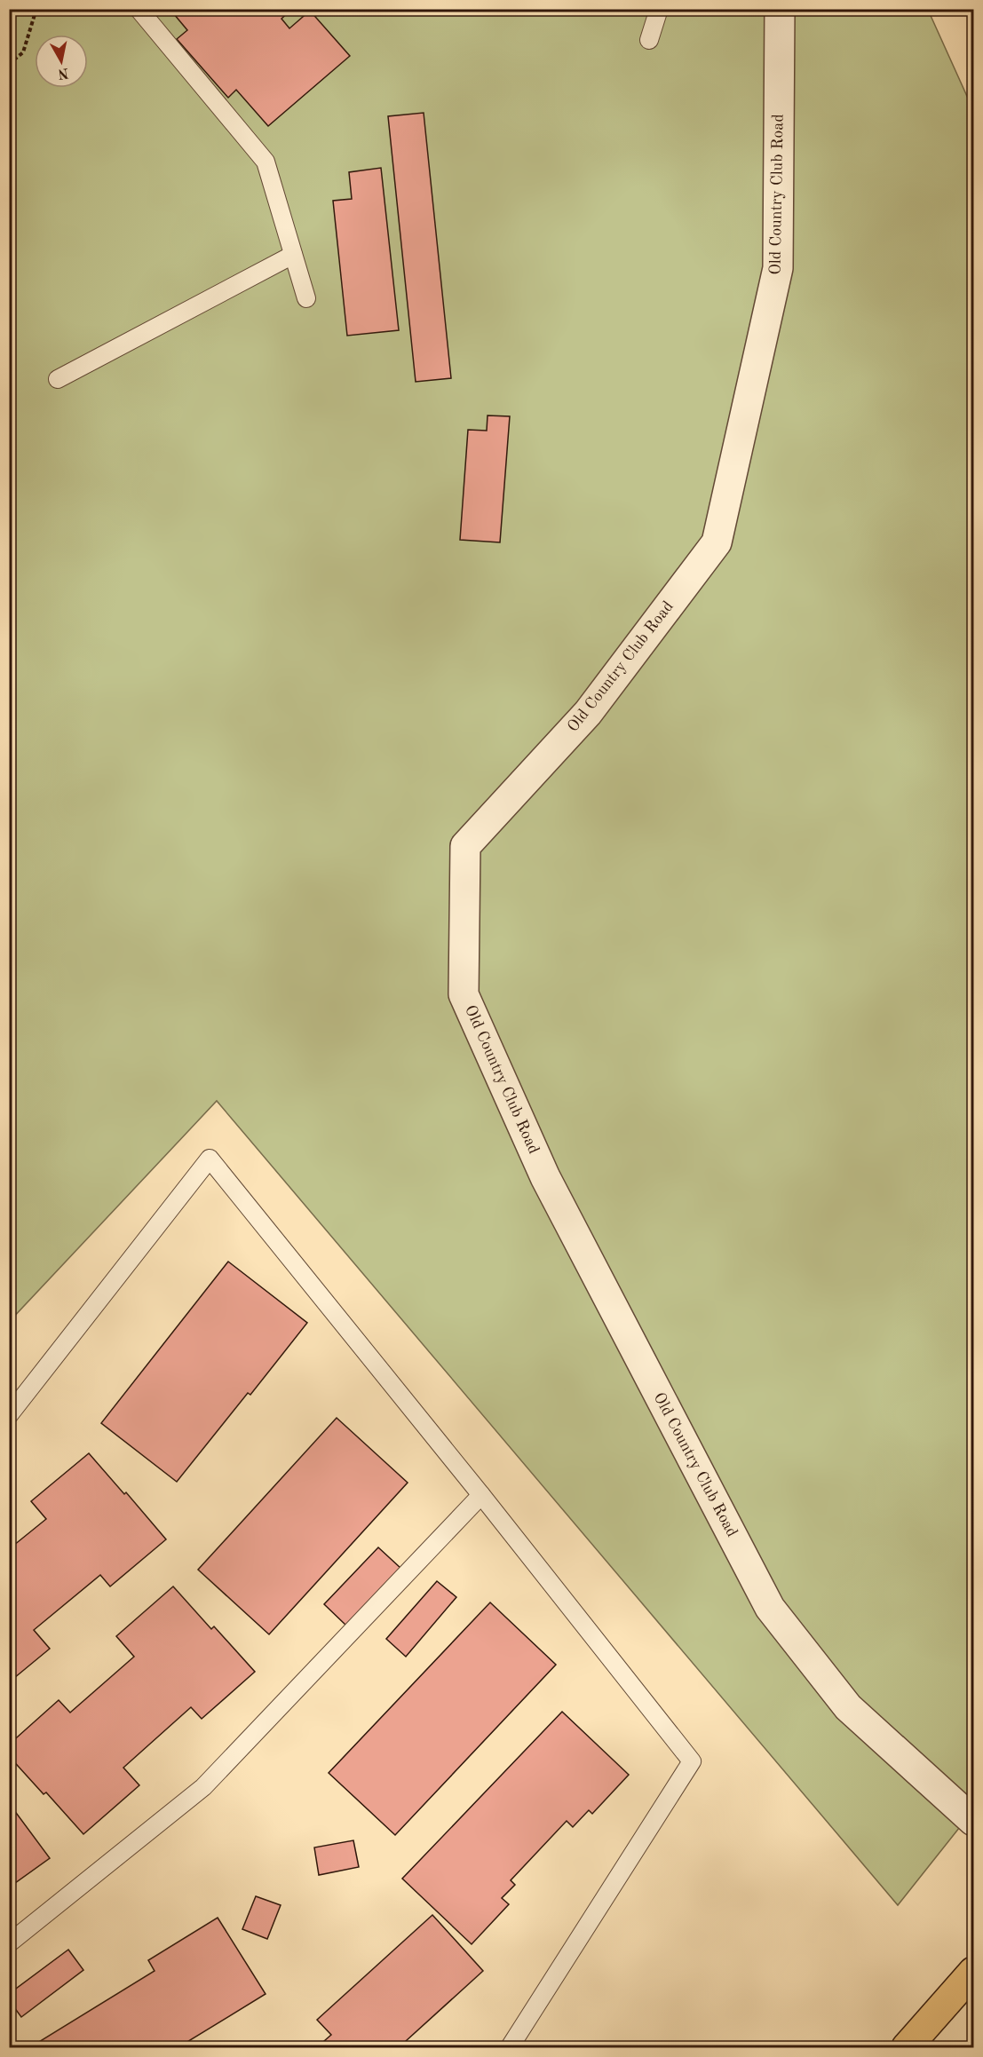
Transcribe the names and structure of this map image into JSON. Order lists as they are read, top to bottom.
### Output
{
  "streets": {
    "street": ["Old Country Club Road"]
  },
  "north": "bottom"
}
